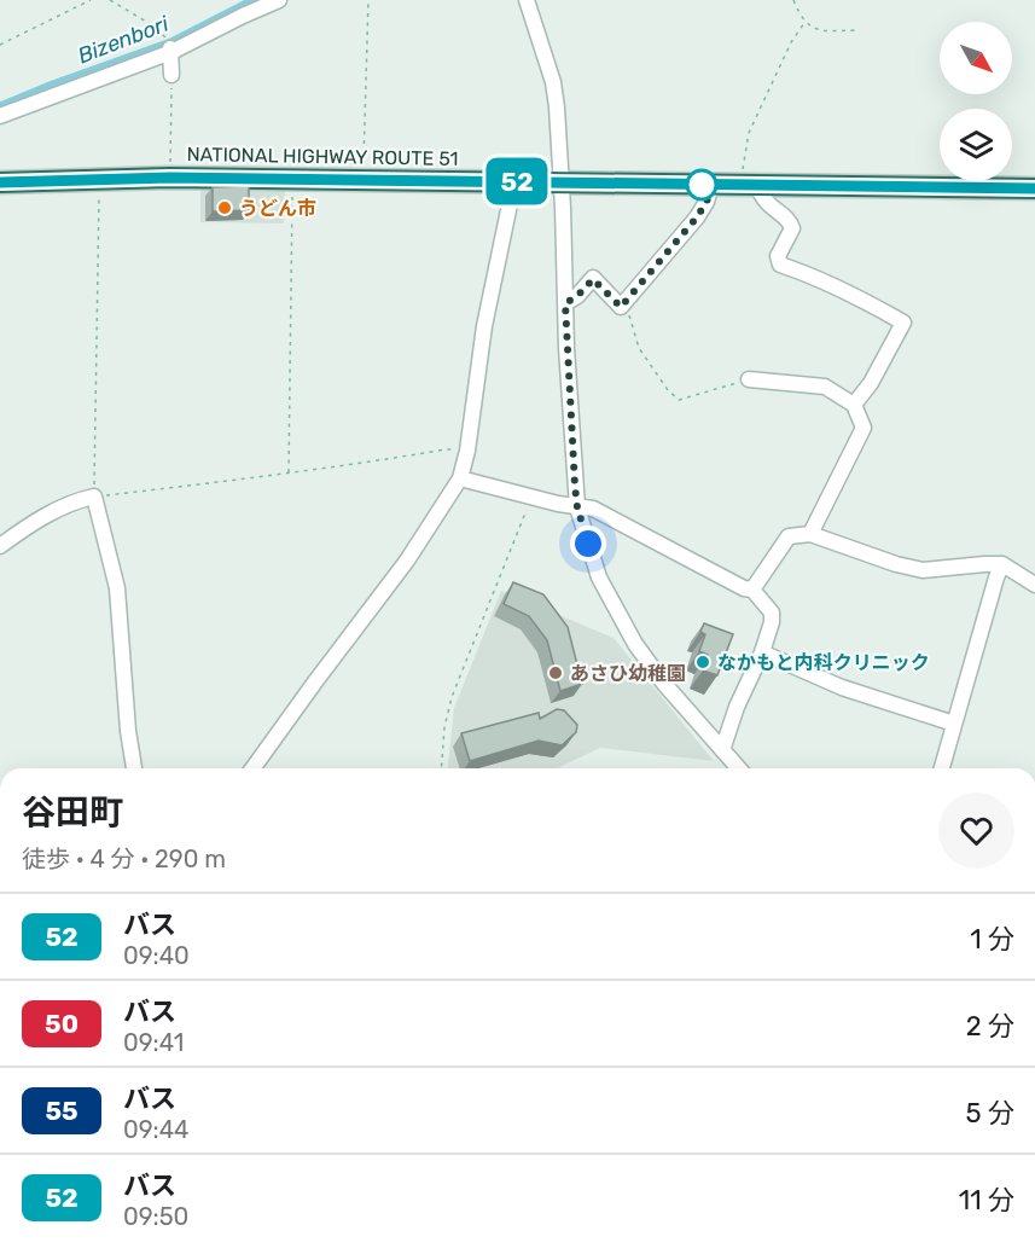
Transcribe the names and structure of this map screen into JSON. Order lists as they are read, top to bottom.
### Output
{
  "streets": {
    "highway": ["NATIONAL HIGHWAY ROUTE 51"]
  },
  "water": ["Bizenbori"],
  "places": ["うどん市", "なかもと内科クリニック", "あさひ幼稚園"],
  "lines": ["bus line 52"],
  "north": "bottom right",
  "page": {
    "on_map": "52",
    "heading": ["谷田町", "徒歩 · 4 分 · 290 m"],
    "list": [
      {
        "mark": "52",
        "name": "バス",
        "note": "09:40",
        "value": "1 分"
      },
      {
        "mark": "50",
        "name": "バス",
        "note": "09:41",
        "value": "2 分"
      },
      {
        "mark": "55",
        "name": "バス",
        "note": "09:44",
        "value": "5 分"
      },
      {
        "mark": "52",
        "name": "バス",
        "note": "09:50",
        "value": "11 分"
      }
    ]
  }
}
